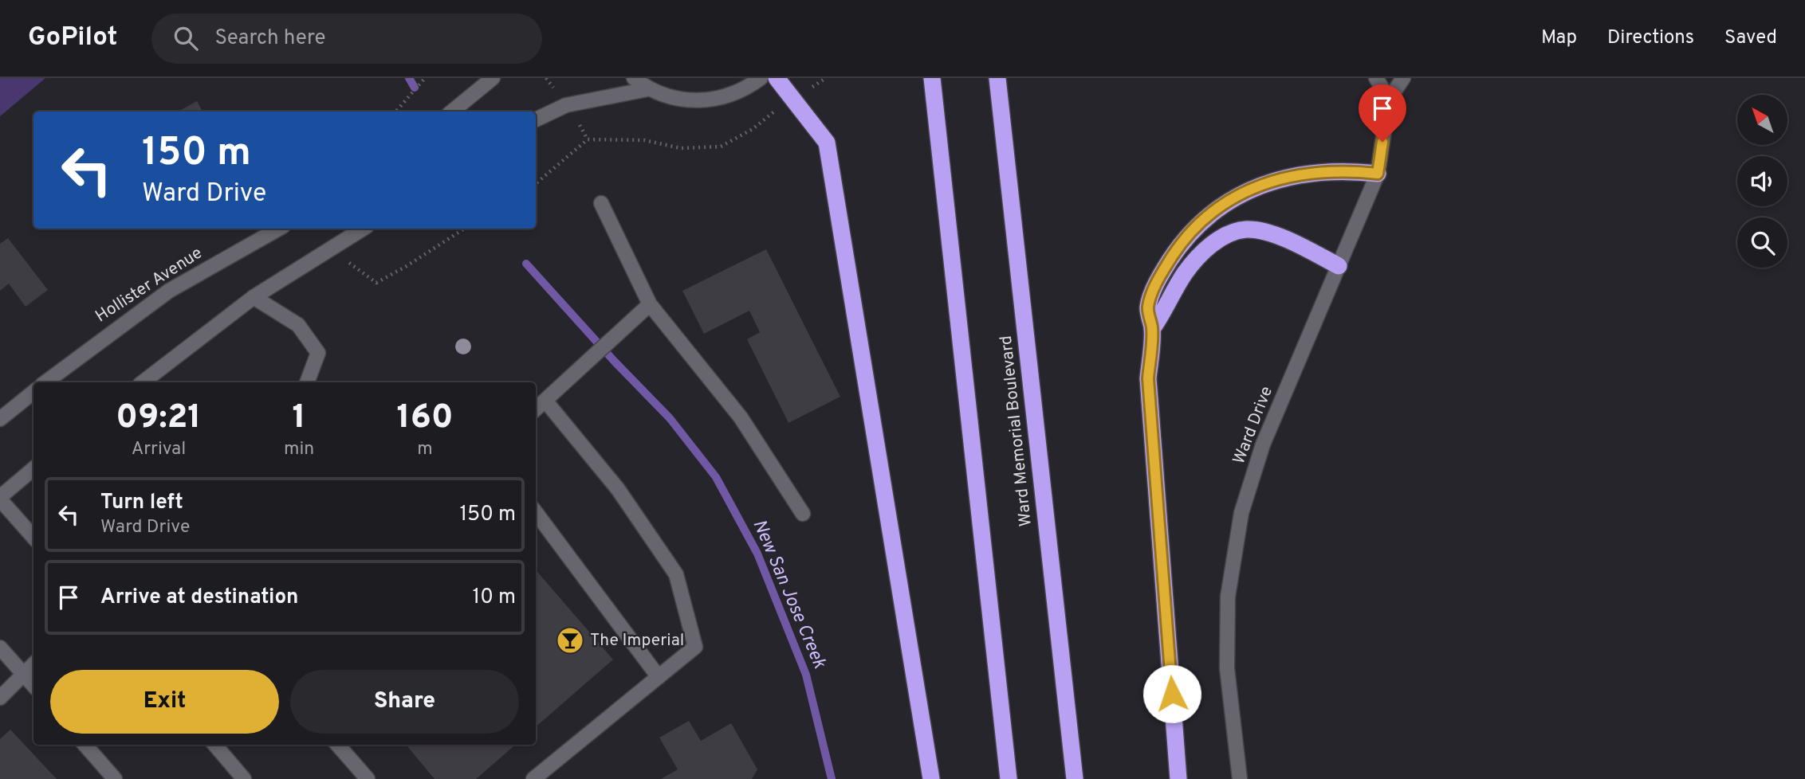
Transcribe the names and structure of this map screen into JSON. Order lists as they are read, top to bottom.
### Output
{
  "streets": {
    "highway": ["Ward Memorial Boulevard"],
    "main road": ["Hollister Avenue", "Ward Drive"]
  },
  "water": ["New San Jose Creek"],
  "places": {
    "bar": ["The Imperial"]
  },
  "north": "top left",
  "page": {
    "header": "GoPilot",
    "search": "Search here",
    "nav": ["Map", "Directions", "Saved"],
    "turn": ["150 m", "Ward Drive"],
    "eta": [
      "09:21",
      "Arrival",
      "1",
      "min",
      "160",
      "m"
    ],
    "list": [
      {
        "name": "Turn left",
        "note": "Ward Drive",
        "value": "150 m"
      },
      {
        "name": "Arrive at destination",
        "value": "10 m"
      }
    ],
    "buttons": ["Exit", "Share"]
  }
}
